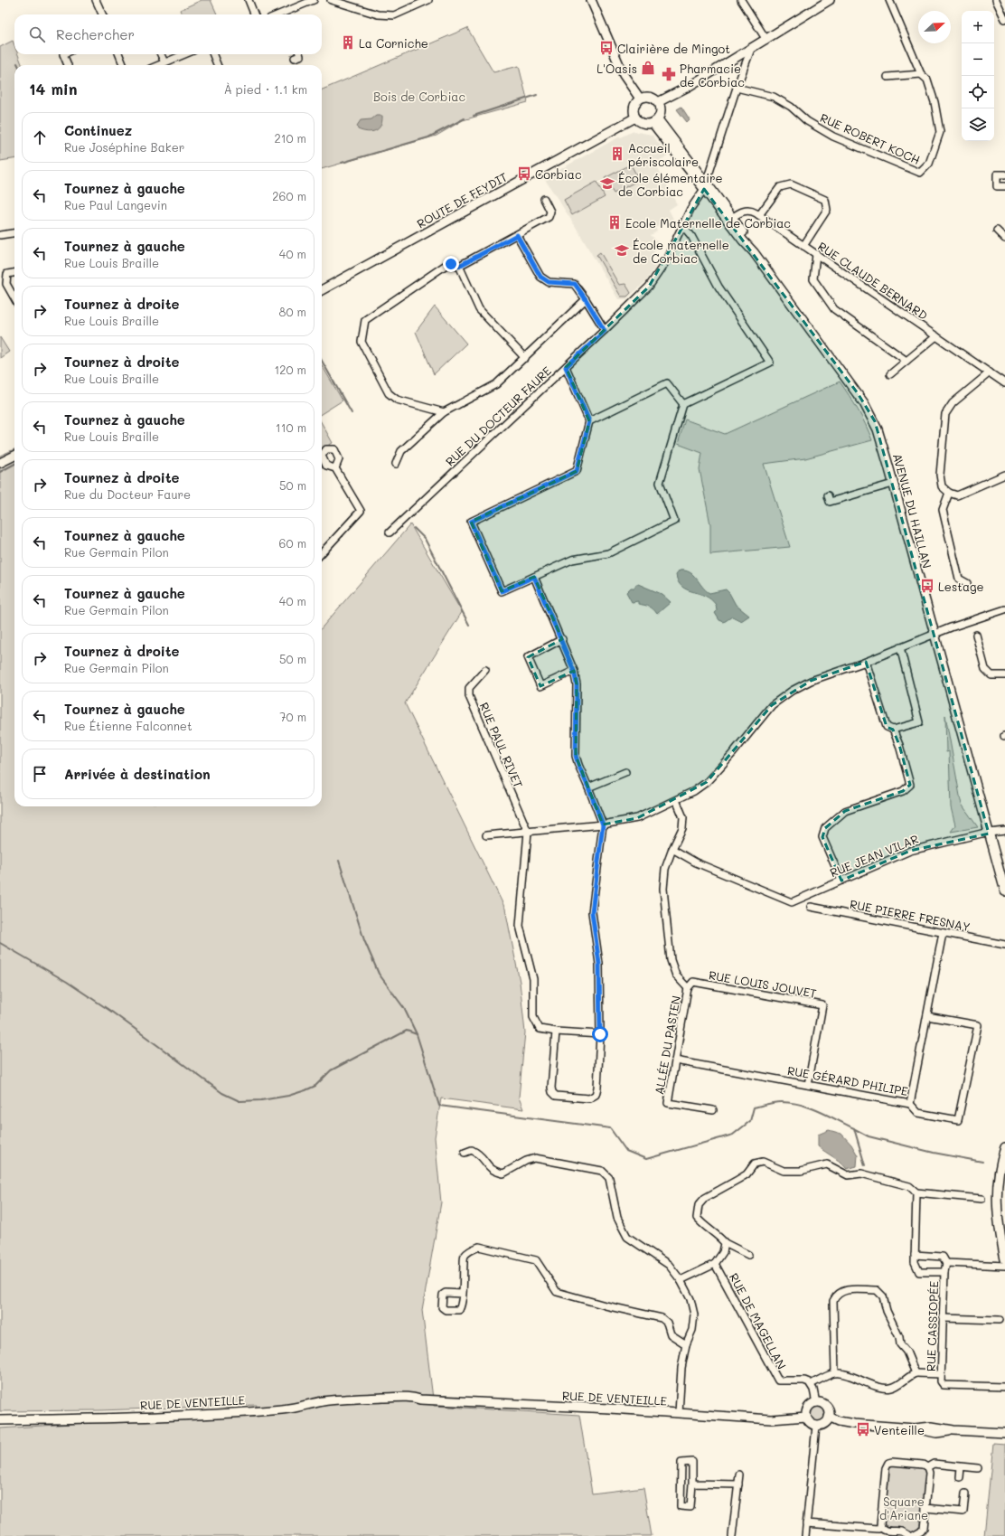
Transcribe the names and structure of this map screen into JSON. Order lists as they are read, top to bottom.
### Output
{
  "streets": {
    "street": [
      "RUE ROBERT KOCH",
      "ROUTE DE FEYDIT",
      "RUE CLAUDE BERNARD",
      "RUE DU DOCTEUR FAURE",
      "AVENUE DU HAILLAN",
      "RUE PAUL RIVET",
      "RUE JEAN VILAR",
      "RUE PIERRE FRESNAY",
      "RUE LOUIS JOUVET",
      "ALLÉE DU PASTEN",
      "RUE GÉRARD PHILIPE",
      "RUE DE MAGELLAN",
      "RUE CASSIOPÉE",
      "RUE DE VENTEILLE"
    ]
  },
  "crossings": [
    ["RUE ROBERT KOCH", "RUE DU DOCTEUR FAURE"],
    ["ROUTE DE FEYDIT", "AVENUE DU HAILLAN"],
    ["RUE CLAUDE BERNARD", "AVENUE DU HAILLAN"],
    ["RUE DU DOCTEUR FAURE", "AVENUE DU HAILLAN"],
    ["AVENUE DU HAILLAN", "RUE JEAN VILAR"],
    ["RUE PIERRE FRESNAY", "RUE GÉRARD PHILIPE"],
    ["RUE LOUIS JOUVET", "ALLÉE DU PASTEN"],
    ["RUE LOUIS JOUVET", "RUE GÉRARD PHILIPE"],
    ["ALLÉE DU PASTEN", "RUE GÉRARD PHILIPE"]
  ],
  "parks": ["Bois de Corbiac", "Square d'Ariane"],
  "places": {
    "building": ["La Corniche", "Accueil périscolaire", "Ecole Maternelle de Corbiac"],
    "bus stop": [
      "Clairière de Mingot",
      "Corbiac",
      "Lestage",
      "Venteille"
    ],
    "shop": ["L'Oasis"],
    "pharmacy": ["Pharmacie de Corbiac"],
    "school or university": ["École élémentaire de Corbiac", "École maternelle de Corbiac"]
  },
  "north": "top right",
  "page": {
    "map_buttons": ["+", "−"],
    "search": "Rechercher",
    "heading": ["14 min", "À pied · 1.1 km"],
    "list": [
      ["Continuez", "Rue Joséphine Baker", "210 m"],
      ["Tournez à gauche", "Rue Paul Langevin", "260 m"],
      ["Tournez à gauche", "Rue Louis Braille", "40 m"],
      ["Tournez à droite", "Rue Louis Braille", "80 m"],
      ["Tournez à droite", "Rue Louis Braille", "120 m"],
      ["Tournez à gauche", "Rue Louis Braille", "110 m"],
      ["Tournez à droite", "Rue du Docteur Faure", "50 m"],
      ["Tournez à gauche", "Rue Germain Pilon", "60 m"],
      ["Tournez à gauche", "Rue Germain Pilon", "40 m"],
      ["Tournez à droite", "Rue Germain Pilon", "50 m"],
      ["Tournez à gauche", "Rue Étienne Falconnet", "70 m"],
      "Arrivée à destination"
    ]
  }
}
